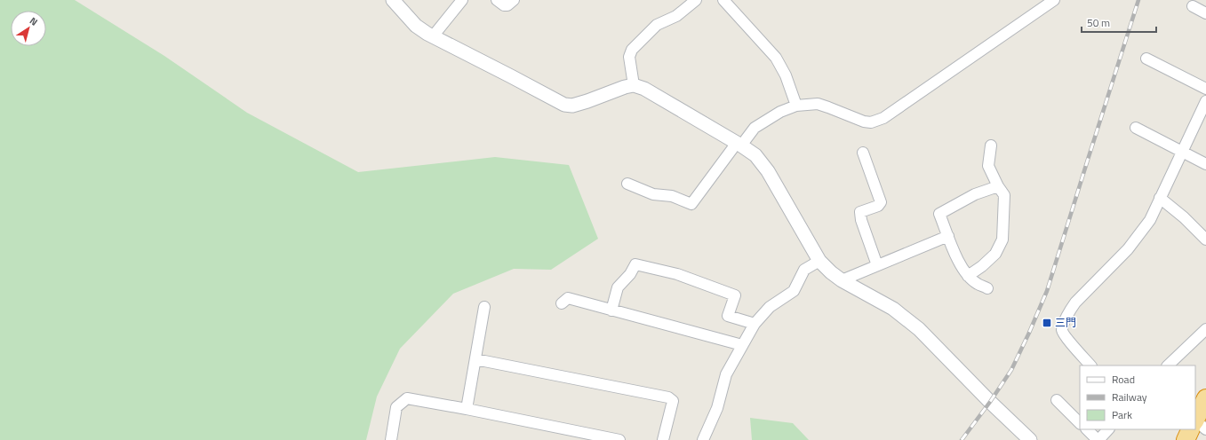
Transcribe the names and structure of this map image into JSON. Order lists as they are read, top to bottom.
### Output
{
  "places": {
    "transit": ["三門"]
  },
  "legend": ["Road", "Railway", "Park"],
  "scale_bar": "50 m",
  "north": "top right"
}
